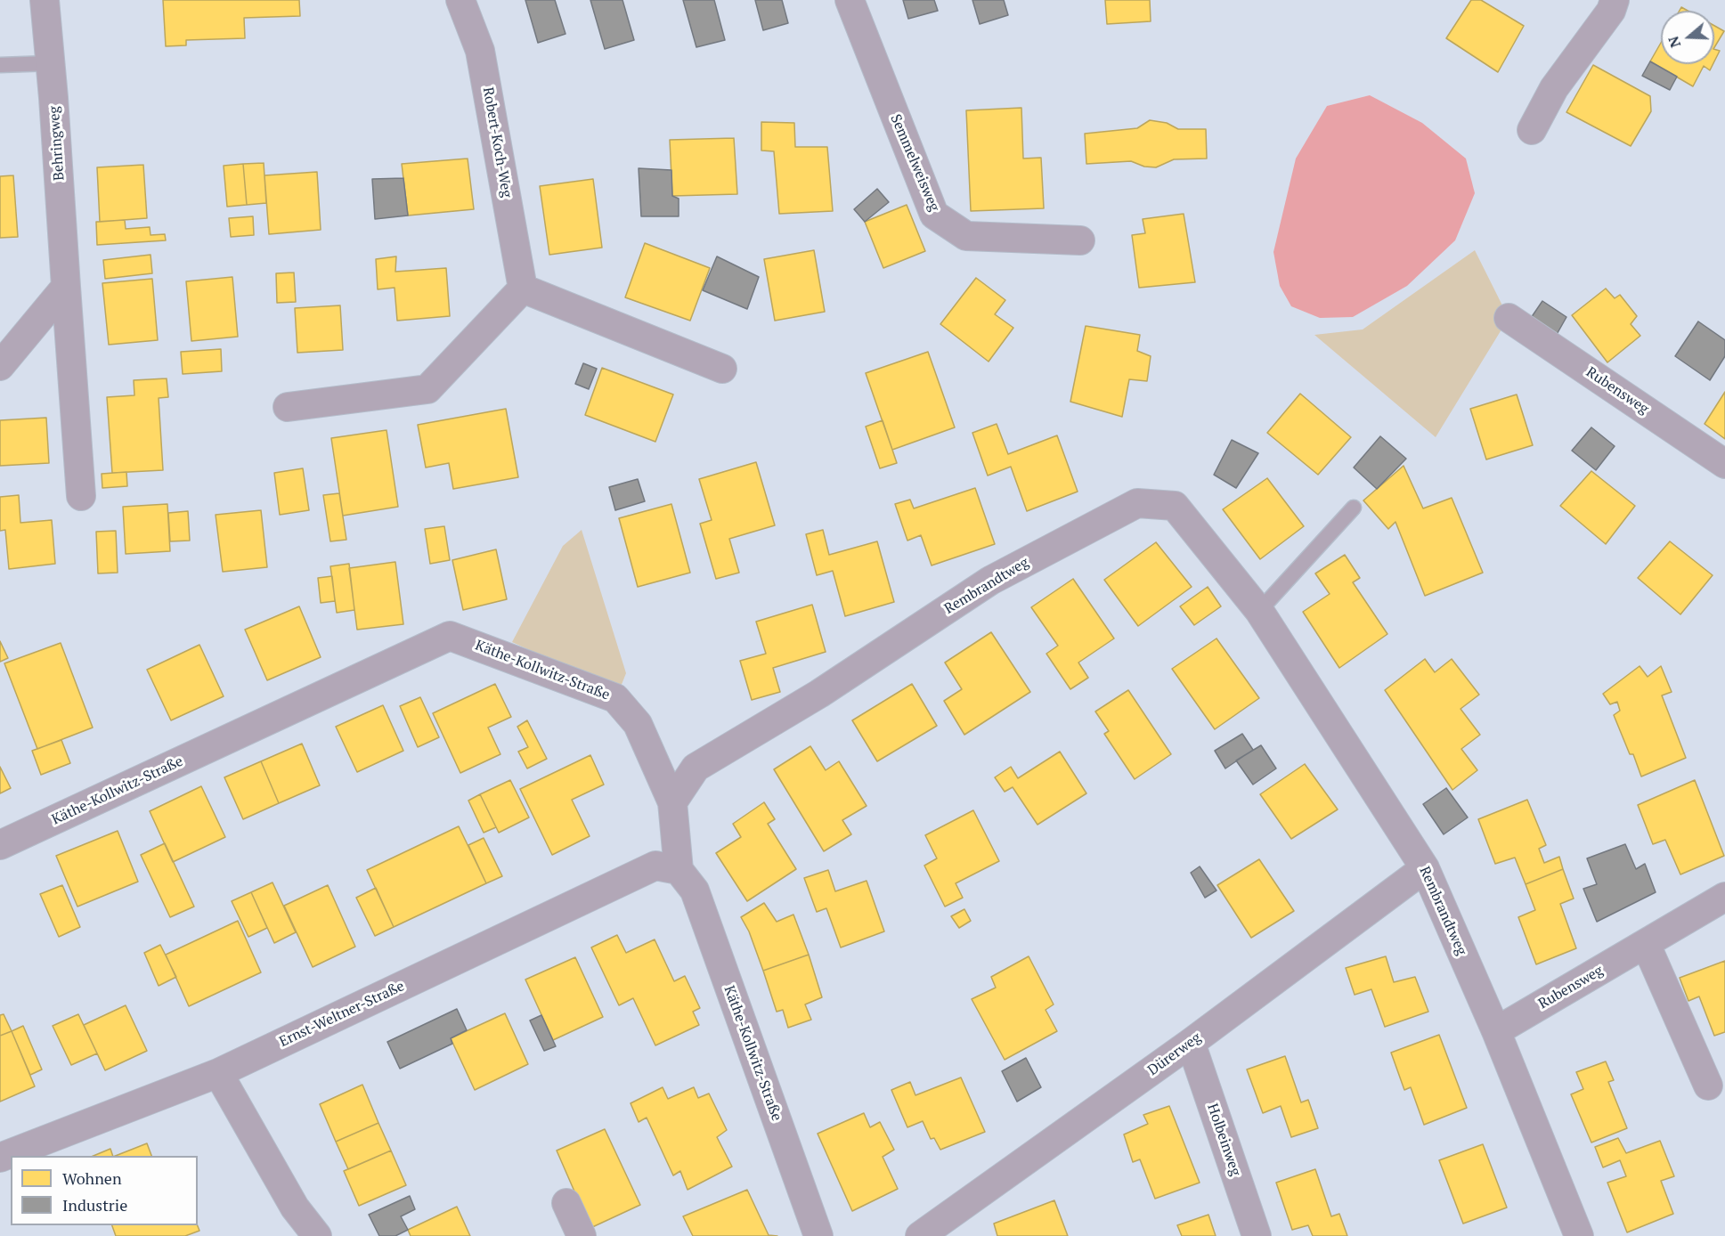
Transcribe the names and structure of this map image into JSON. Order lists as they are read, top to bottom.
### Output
{
  "streets": {
    "street": [
      "Robert-Koch-Weg",
      "Behringweg",
      "Semmelweisweg",
      "Rubensweg",
      "Rembrandtweg",
      "Käthe-Kollwitz-Straße",
      "Ernst-Weltner-Straße",
      "Dürerweg",
      "Holbeinweg"
    ]
  },
  "crossings": [
    ["Rubensweg", "Rembrandtweg"],
    ["Rembrandtweg", "Käthe-Kollwitz-Straße"],
    ["Rembrandtweg", "Dürerweg"],
    ["Käthe-Kollwitz-Straße", "Ernst-Weltner-Straße"],
    ["Dürerweg", "Holbeinweg"]
  ],
  "legend": ["Wohnen", "Industrie"],
  "north": "left"
}
